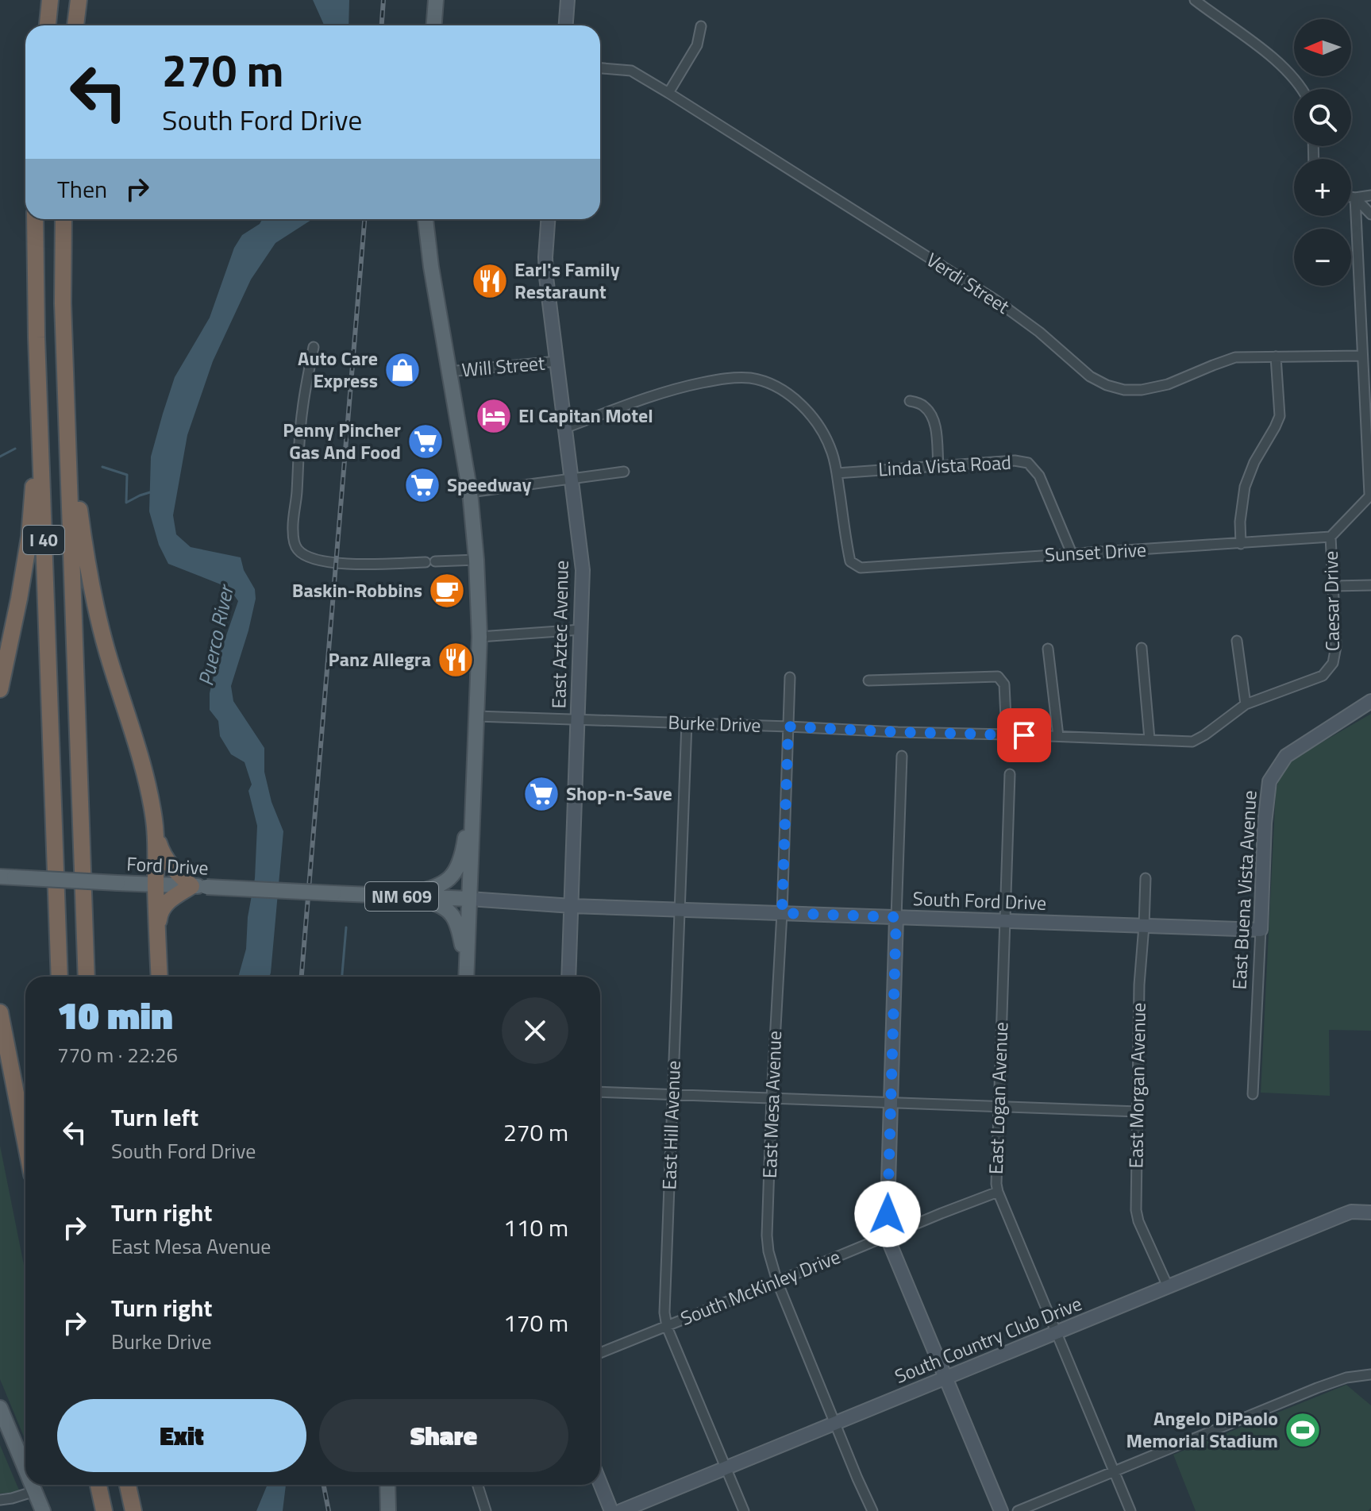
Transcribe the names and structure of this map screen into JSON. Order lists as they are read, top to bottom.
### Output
{
  "streets": {
    "highway": ["I 40"],
    "main road": [
      "East Aztec Avenue",
      "Ford Drive",
      "East Buena Vista Avenue",
      "NM 609",
      "South Ford Drive",
      "South Country Club Drive"
    ],
    "street": [
      "Verdi Street",
      "Will Street",
      "Linda Vista Road",
      "Sunset Drive",
      "Caesar Drive",
      "Burke Drive",
      "East Morgan Avenue",
      "East Logan Avenue",
      "East Mesa Avenue",
      "East Hill Avenue",
      "South McKinley Drive"
    ]
  },
  "crossings": [
    ["Will Street", "East Aztec Avenue"],
    ["Linda Vista Road", "Sunset Drive"],
    ["Sunset Drive", "Caesar Drive"],
    ["Caesar Drive", "Burke Drive"],
    ["East Aztec Avenue", "Burke Drive"],
    ["East Aztec Avenue", "South Ford Drive"],
    ["Burke Drive", "East Mesa Avenue"],
    ["Burke Drive", "East Hill Avenue"],
    ["Ford Drive", "NM 609"],
    ["East Buena Vista Avenue", "South Ford Drive"],
    ["NM 609", "South Ford Drive"],
    ["South Ford Drive", "East Morgan Avenue"],
    ["South Ford Drive", "East Logan Avenue"],
    ["South Ford Drive", "East Mesa Avenue"],
    ["South Ford Drive", "East Hill Avenue"],
    ["East Morgan Avenue", "South Country Club Drive"],
    ["East Logan Avenue", "South McKinley Drive"],
    ["East Logan Avenue", "South Country Club Drive"],
    ["East Mesa Avenue", "South McKinley Drive"],
    ["East Mesa Avenue", "South Country Club Drive"],
    ["East Hill Avenue", "South McKinley Drive"],
    ["East Hill Avenue", "South Country Club Drive"]
  ],
  "water": ["Puerco River"],
  "places": {
    "restaurant": ["Earl's Family Restaraunt", "Panz Allegra"],
    "shop": ["Auto Care Express"],
    "hotel": ["El Capitan Motel"],
    "supermarket": ["Penny Pincher Gas And Food", "Speedway", "Shop-n-Save"],
    "cafe": ["Baskin-Robbins"],
    "sports": ["Angelo DiPaolo Memorial Stadium"]
  },
  "north": "left",
  "page": {
    "map_buttons": ["+", "−"],
    "turn": ["270 m", "South Ford Drive"],
    "then": "Then",
    "heading": ["10 min", "770 m · 22:26"],
    "list": [
      {
        "name": "Turn left",
        "note": "South Ford Drive",
        "value": "270 m"
      },
      {
        "name": "Turn right",
        "note": "East Mesa Avenue",
        "value": "110 m"
      },
      {
        "name": "Turn right",
        "note": "Burke Drive",
        "value": "170 m"
      }
    ],
    "buttons": ["Exit", "Share"]
  }
}
